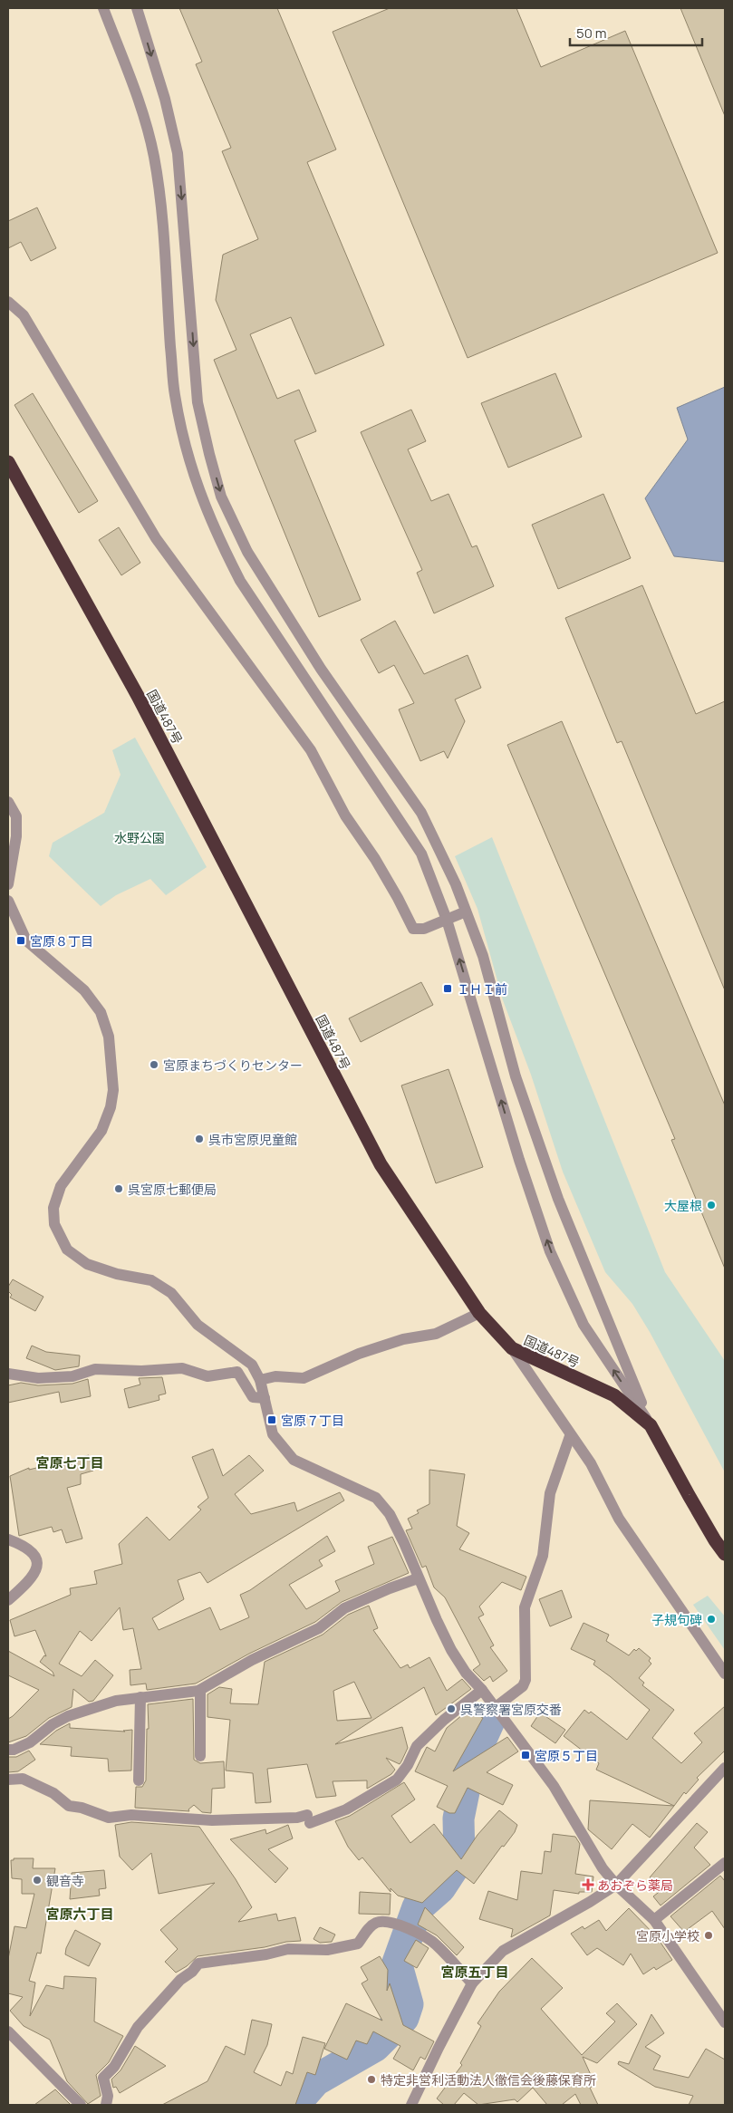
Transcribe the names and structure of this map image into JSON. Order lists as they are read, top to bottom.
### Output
{
  "streets": {
    "highway": ["国道487号"]
  },
  "districts": ["宮原七丁目", "宮原六丁目", "宮原五丁目"],
  "parks": ["水野公園"],
  "places": {
    "transit": [
      "宮原８丁目",
      "ＩＨＩ前",
      "宮原７丁目",
      "宮原５丁目"
    ],
    "other": [
      "宮原まちづくりセンター",
      "呉市宮原児童館",
      "呉宮原七郵便局",
      "大屋根",
      "子規句碑",
      "呉警察署宮原交番",
      "観音寺",
      "宮原小学校",
      "特定非営利活動法人徹信会後藤保育所"
    ],
    "health": ["あおぞら薬局"]
  },
  "scale_bar": "50 m"
}
